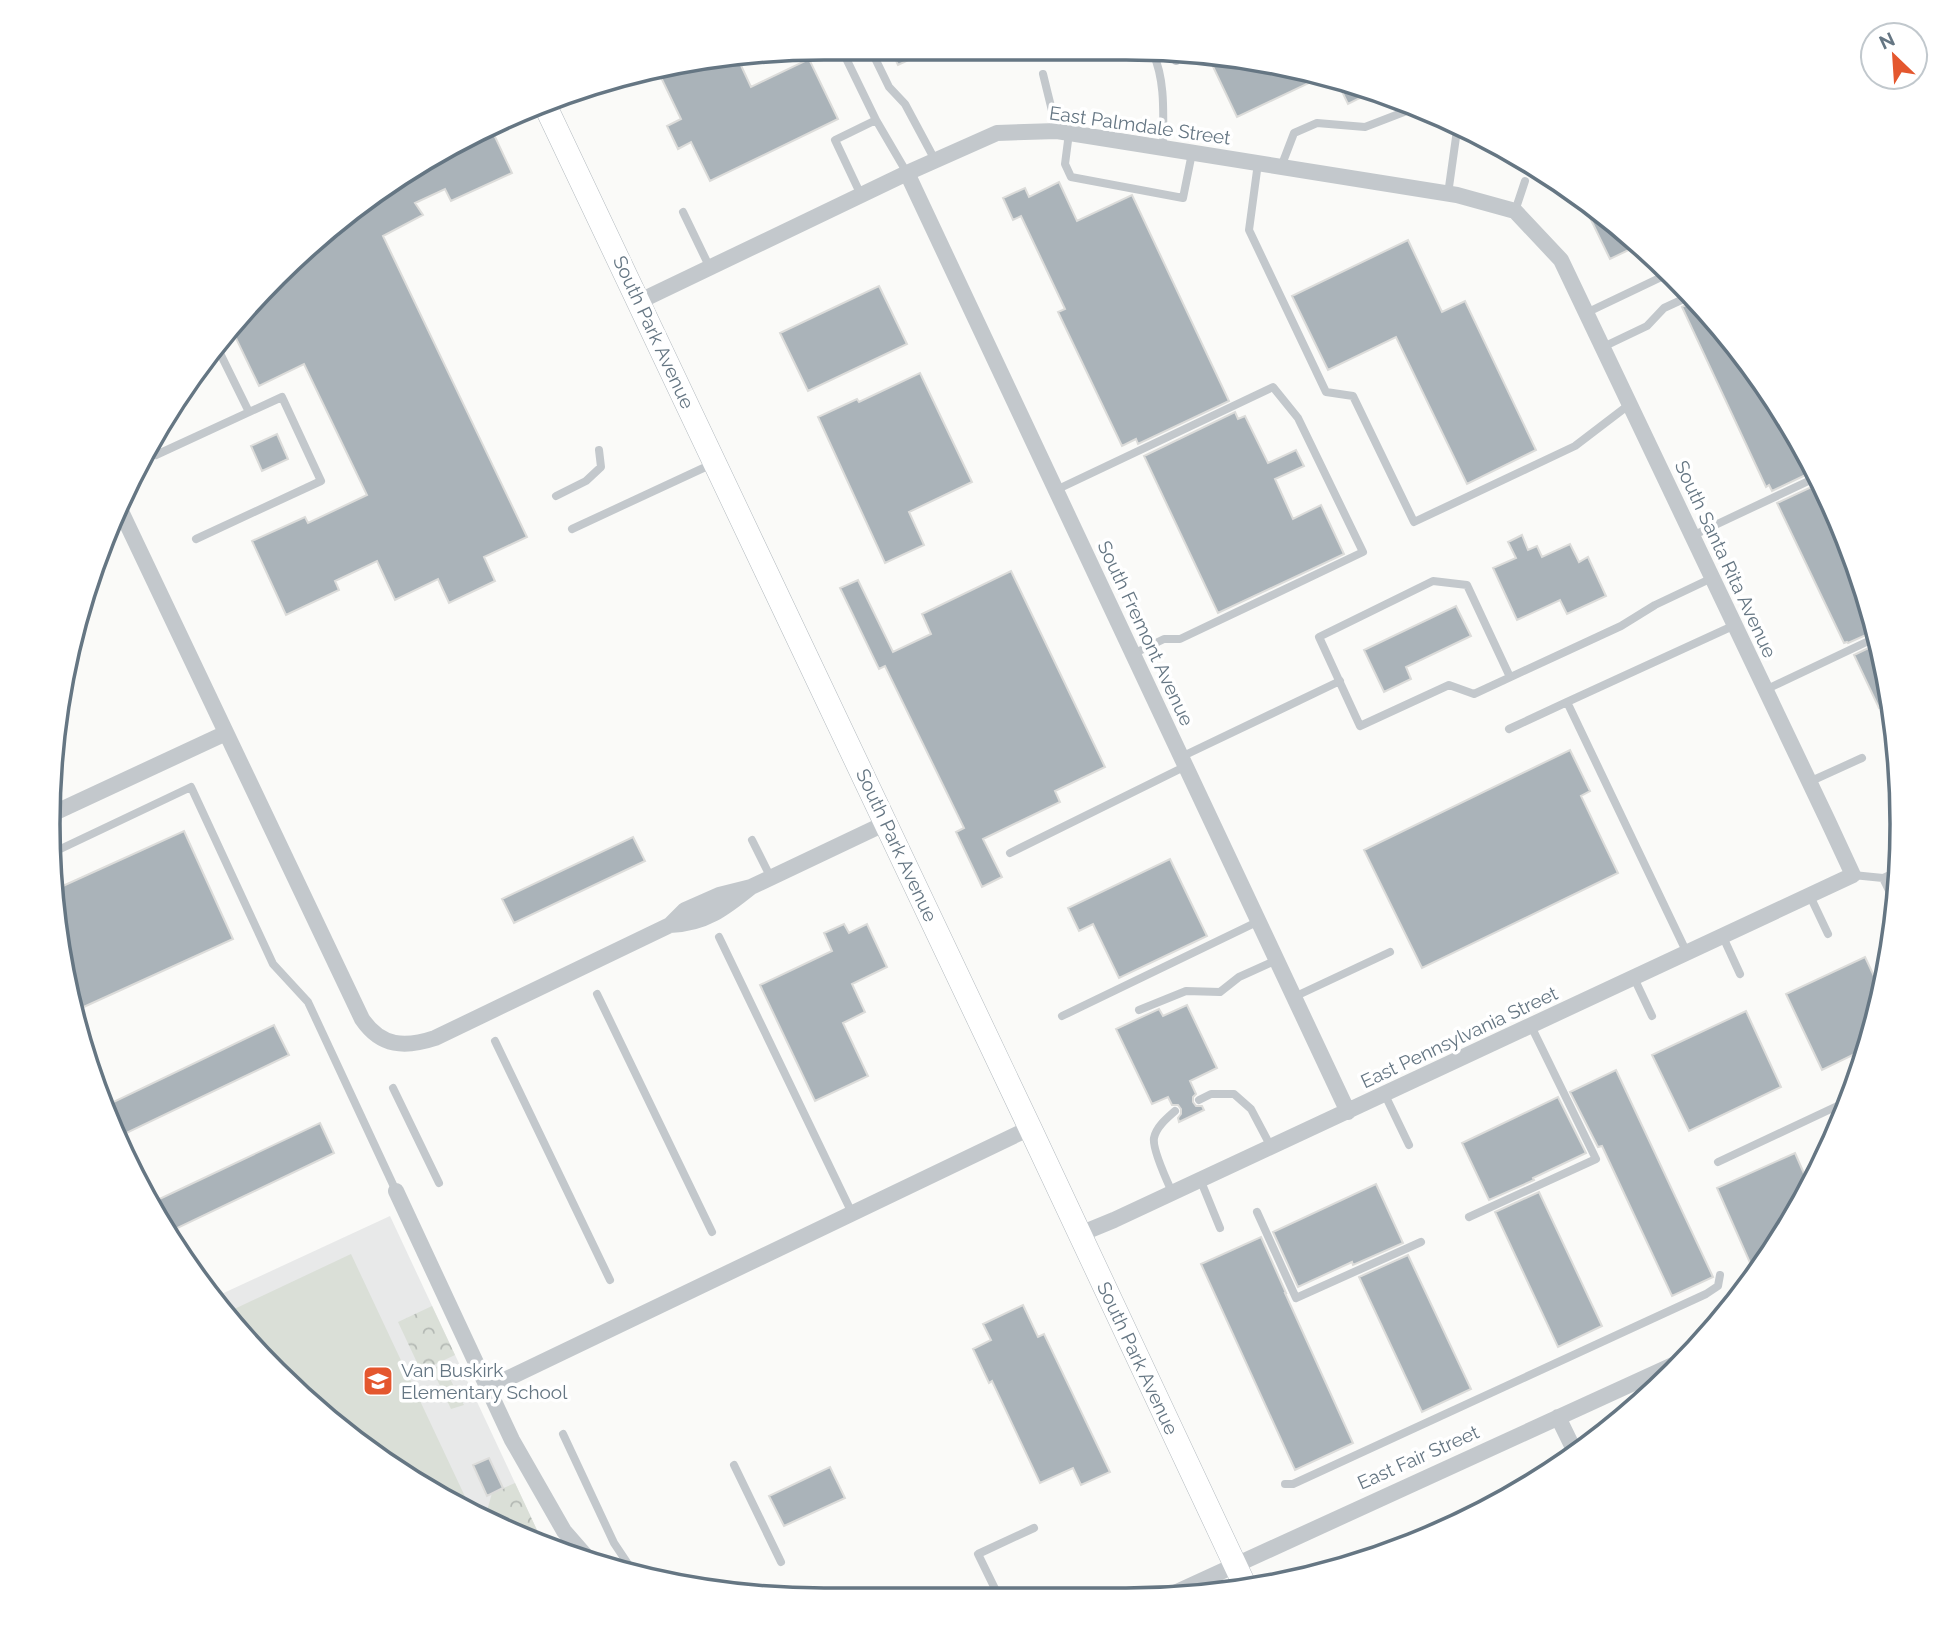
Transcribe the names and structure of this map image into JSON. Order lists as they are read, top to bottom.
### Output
{
  "streets": {
    "main road": ["South Park Avenue"],
    "street": [
      "East Palmdale Street",
      "South Santa Rita Avenue",
      "South Fremont Avenue",
      "East Pennsylvania Street",
      "East Fair Street"
    ]
  },
  "crossings": [
    ["East Palmdale Street", "South Park Avenue"],
    ["East Palmdale Street", "South Santa Rita Avenue"],
    ["East Palmdale Street", "South Fremont Avenue"],
    ["South Park Avenue", "East Pennsylvania Street"],
    ["South Park Avenue", "East Fair Street"],
    ["South Santa Rita Avenue", "East Pennsylvania Street"],
    ["South Fremont Avenue", "East Pennsylvania Street"]
  ],
  "places": {
    "school or university": ["Van Buskirk Elementary School"]
  },
  "north": "top left"
}
